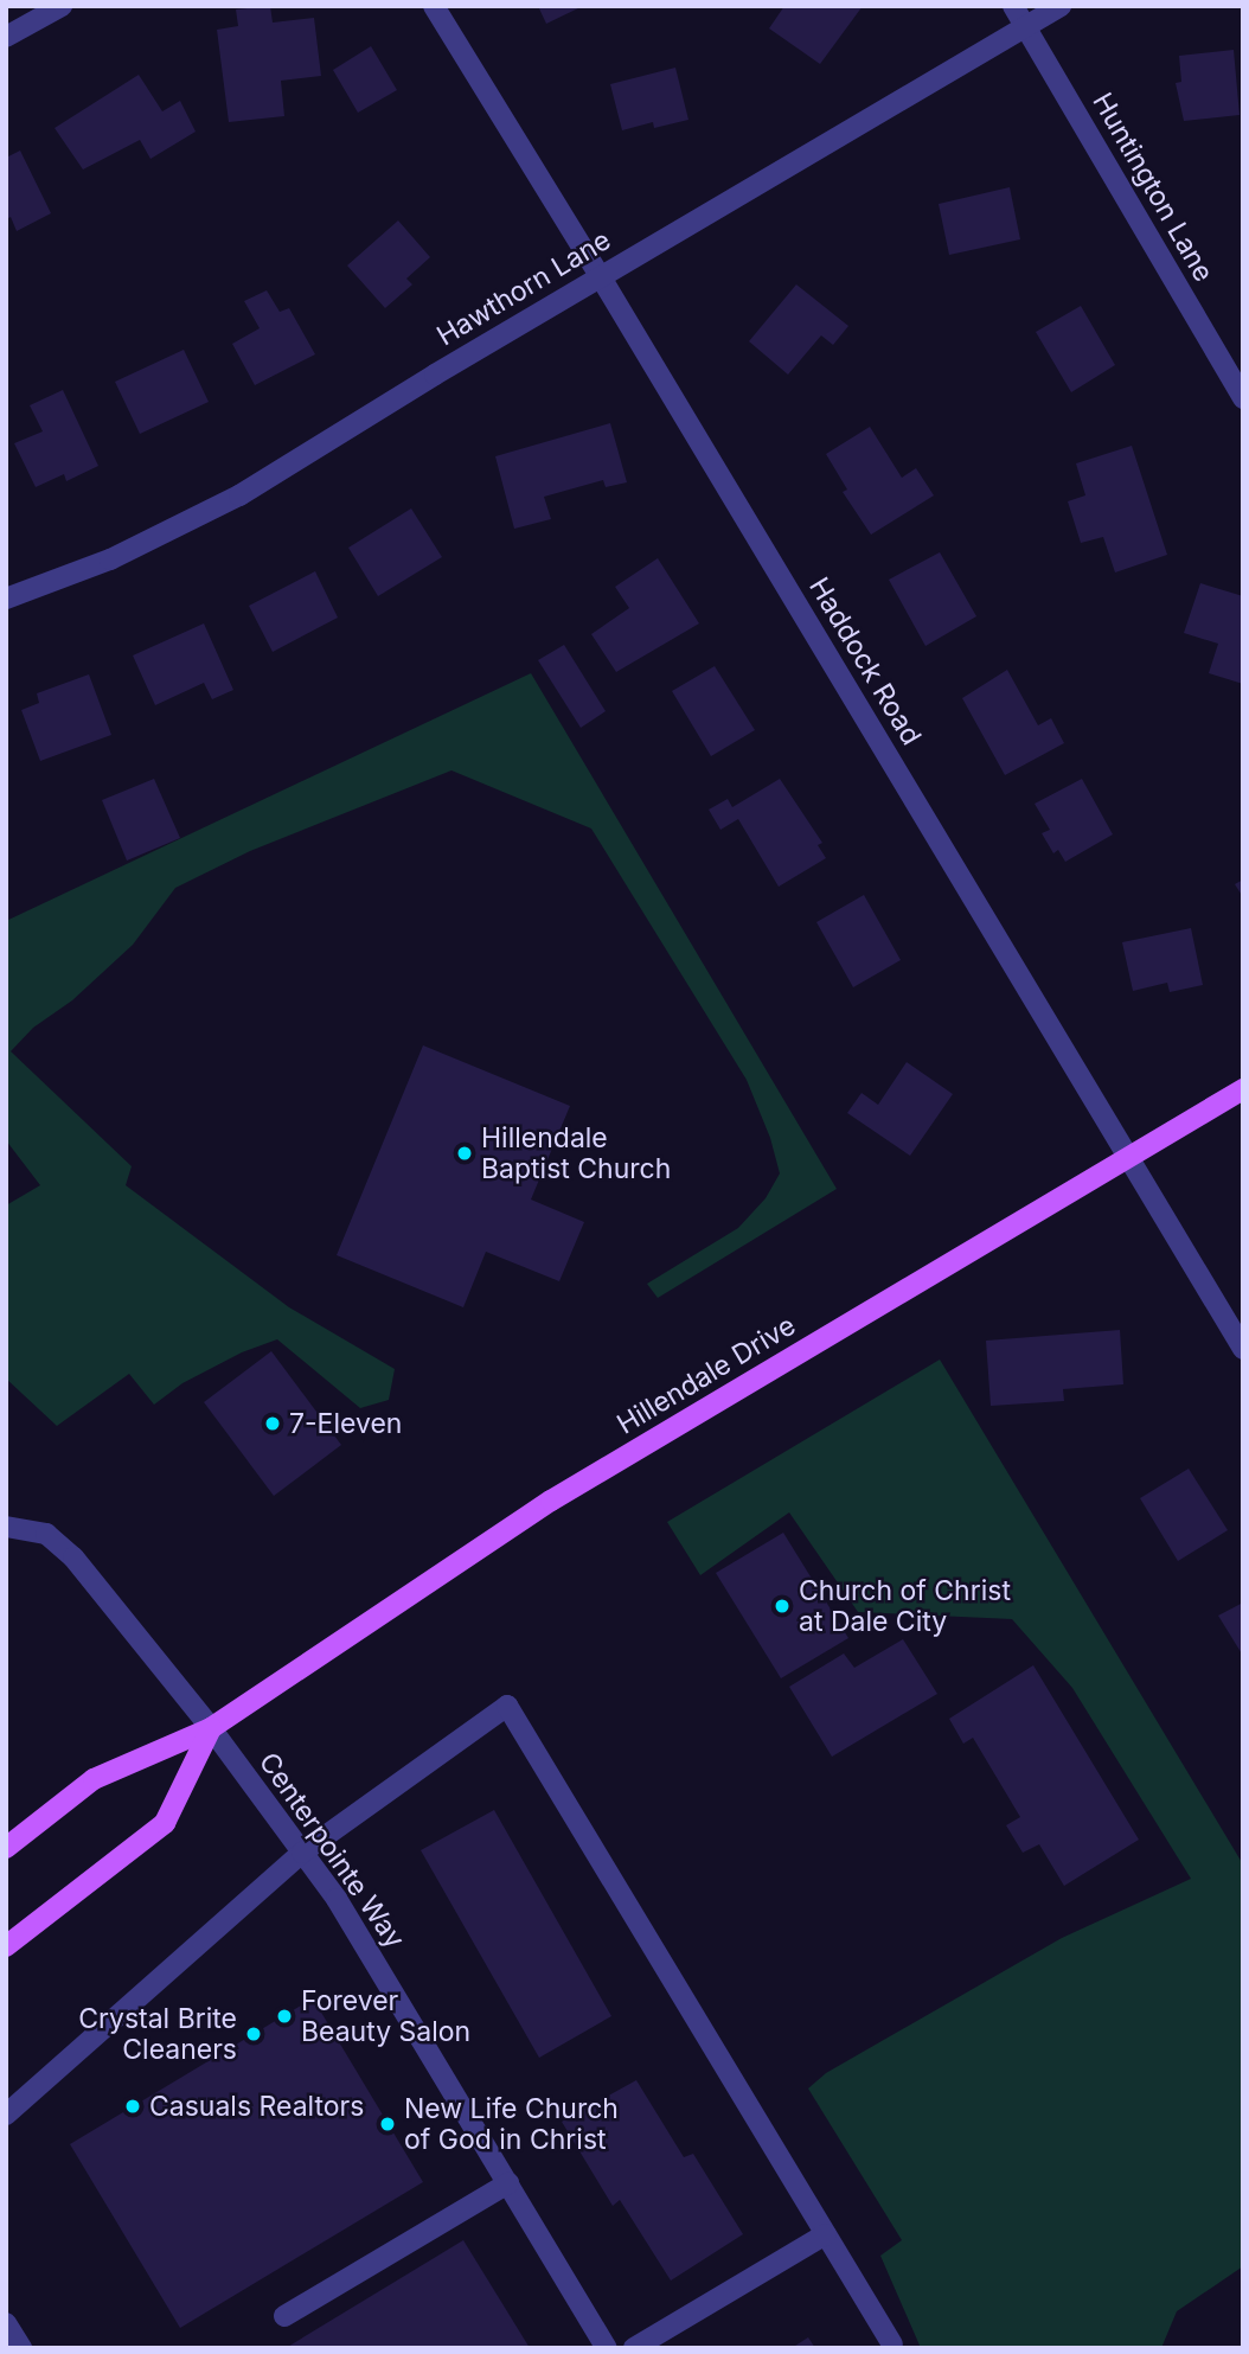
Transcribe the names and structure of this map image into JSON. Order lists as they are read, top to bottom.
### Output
{
  "streets": {
    "main road": ["Hillendale Drive"],
    "street": [
      "Huntington Lane",
      "Hawthorn Lane",
      "Haddock Road",
      "Centerpointe Way"
    ]
  },
  "crossings": [
    ["Huntington Lane", "Hawthorn Lane"],
    ["Hawthorn Lane", "Haddock Road"],
    ["Haddock Road", "Hillendale Drive"],
    ["Hillendale Drive", "Centerpointe Way"]
  ],
  "places": [
    "Hillendale Baptist Church",
    "7-Eleven",
    "Church of Christ at Dale City",
    "Forever Beauty Salon",
    "Crystal Brite Cleaners",
    "Casuals Realtors",
    "New Life Church of God in Christ"
  ]
}
